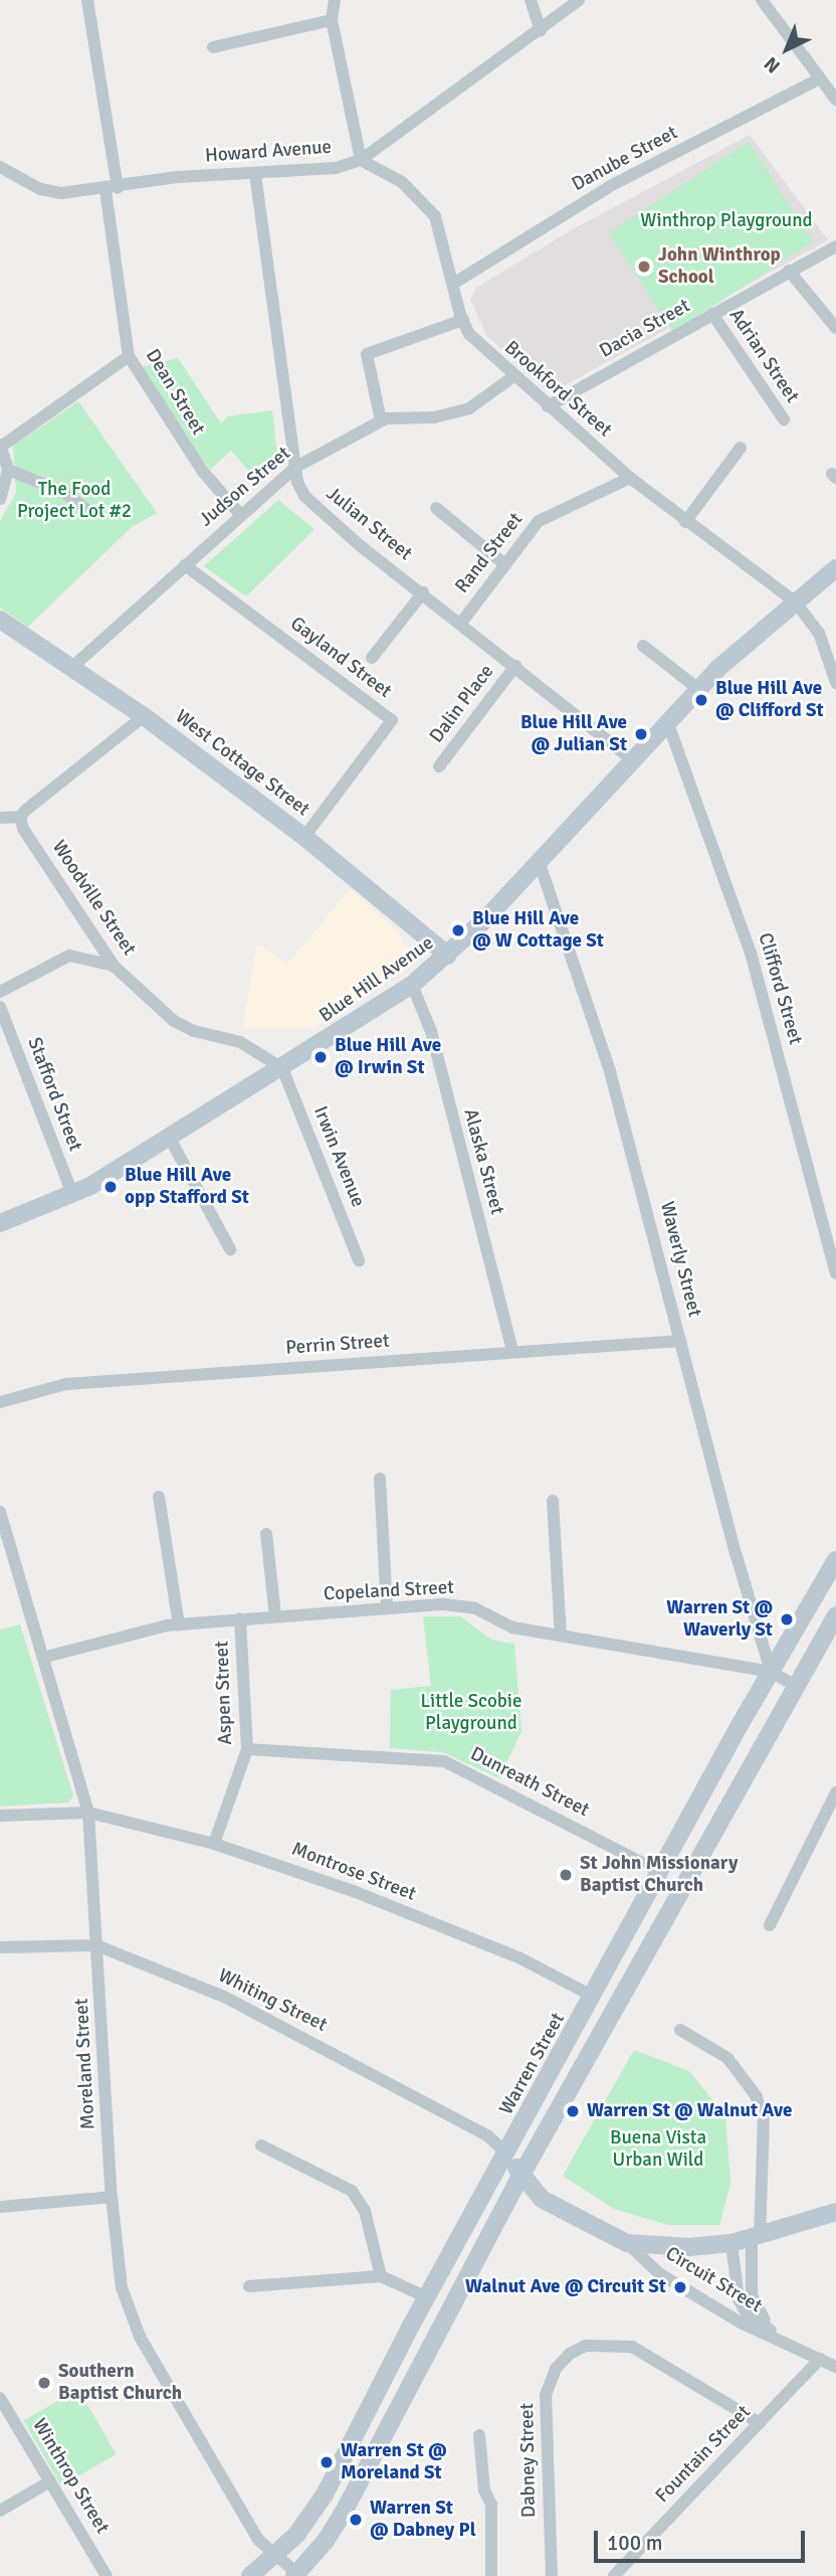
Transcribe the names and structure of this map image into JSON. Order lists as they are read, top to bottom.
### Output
{
  "streets": {
    "main road": ["West Cottage Street", "Blue Hill Avenue", "Warren Street"],
    "street": [
      "Howard Avenue",
      "Danube Street",
      "Dacia Street",
      "Adrian Street",
      "Brookford Street",
      "Dean Street",
      "Judson Street",
      "Julian Street",
      "Rand Street",
      "Gayland Street",
      "Dalin Place",
      "Woodville Street",
      "Clifford Street",
      "Stafford Street",
      "Irwin Avenue",
      "Alaska Street",
      "Waverly Street",
      "Perrin Street",
      "Copeland Street",
      "Aspen Street",
      "Dunreath Street",
      "Montrose Street",
      "Whiting Street",
      "Moreland Street",
      "Circuit Street",
      "Fountain Street",
      "Dabney Street",
      "Winthrop Street"
    ]
  },
  "crossings": [
    ["Howard Avenue", "Brookford Street"],
    ["Howard Avenue", "Dean Street"],
    ["Howard Avenue", "Julian Street"],
    ["Danube Street", "Brookford Street"],
    ["Dacia Street", "Adrian Street"],
    ["Dacia Street", "Brookford Street"],
    ["Brookford Street", "Judson Street"],
    ["Brookford Street", "Rand Street"],
    ["Brookford Street", "Blue Hill Avenue"],
    ["Dean Street", "Judson Street"],
    ["Judson Street", "Julian Street"],
    ["Judson Street", "Gayland Street"],
    ["Judson Street", "West Cottage Street"],
    ["Julian Street", "Rand Street"],
    ["Julian Street", "Dalin Place"],
    ["Julian Street", "Blue Hill Avenue"],
    ["Gayland Street", "West Cottage Street"],
    ["West Cottage Street", "Blue Hill Avenue"],
    ["Woodville Street", "Blue Hill Avenue"],
    ["Woodville Street", "Irwin Avenue"],
    ["Blue Hill Avenue", "Clifford Street"],
    ["Blue Hill Avenue", "Stafford Street"],
    ["Blue Hill Avenue", "Irwin Avenue"],
    ["Blue Hill Avenue", "Alaska Street"],
    ["Blue Hill Avenue", "Waverly Street"],
    ["Alaska Street", "Perrin Street"],
    ["Waverly Street", "Perrin Street"],
    ["Waverly Street", "Copeland Street"],
    ["Waverly Street", "Warren Street"],
    ["Copeland Street", "Aspen Street"],
    ["Copeland Street", "Moreland Street"],
    ["Copeland Street", "Warren Street"],
    ["Aspen Street", "Dunreath Street"],
    ["Aspen Street", "Montrose Street"],
    ["Dunreath Street", "Warren Street"],
    ["Montrose Street", "Moreland Street"],
    ["Montrose Street", "Warren Street"],
    ["Whiting Street", "Moreland Street"],
    ["Whiting Street", "Warren Street"],
    ["Moreland Street", "Warren Street"],
    ["Circuit Street", "Fountain Street"],
    ["Fountain Street", "Dabney Street"]
  ],
  "parks": [
    "Winthrop Playground",
    "The Food Project Lot #2",
    "Little Scobie Playground",
    "Buena Vista Urban Wild"
  ],
  "places": [
    "John Winthrop School",
    "Blue Hill Ave @ Clifford St",
    "Blue Hill Ave @ Julian St",
    "Blue Hill Ave @ W Cottage St",
    "Blue Hill Ave @ Irwin St",
    "Blue Hill Ave opp Stafford St",
    "Warren St @ Waverly St",
    "St John Missionary Baptist Church",
    "Warren St @ Walnut Ave",
    "Walnut Ave @ Circuit St",
    "Southern Baptist Church",
    "Warren St @ Moreland St",
    "Warren St @ Dabney Pl"
  ],
  "scale_bar": "100 m",
  "north": "bottom left"
}
